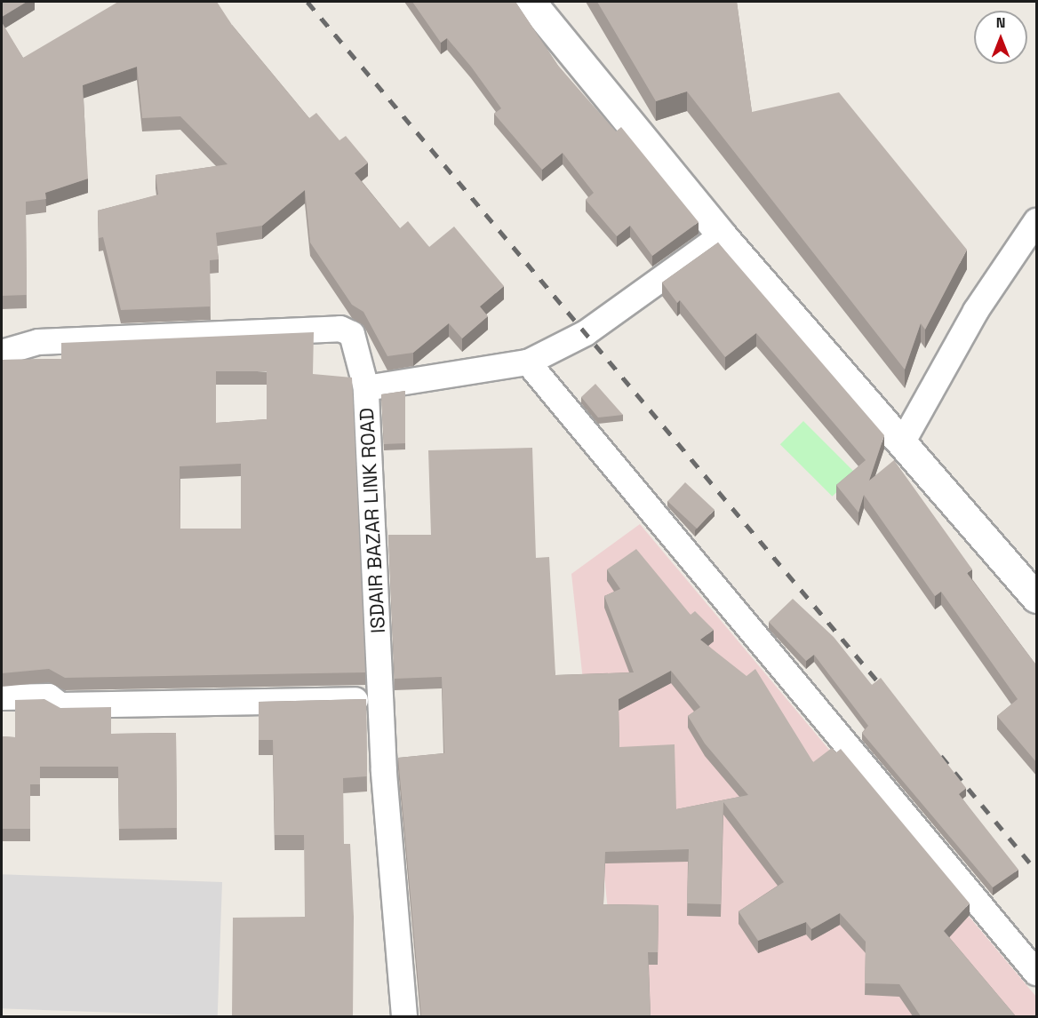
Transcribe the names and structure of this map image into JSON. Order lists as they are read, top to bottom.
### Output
{
  "streets": {
    "street": ["ISDAIR BAZAR LINK ROAD"]
  },
  "north": "top"
}
